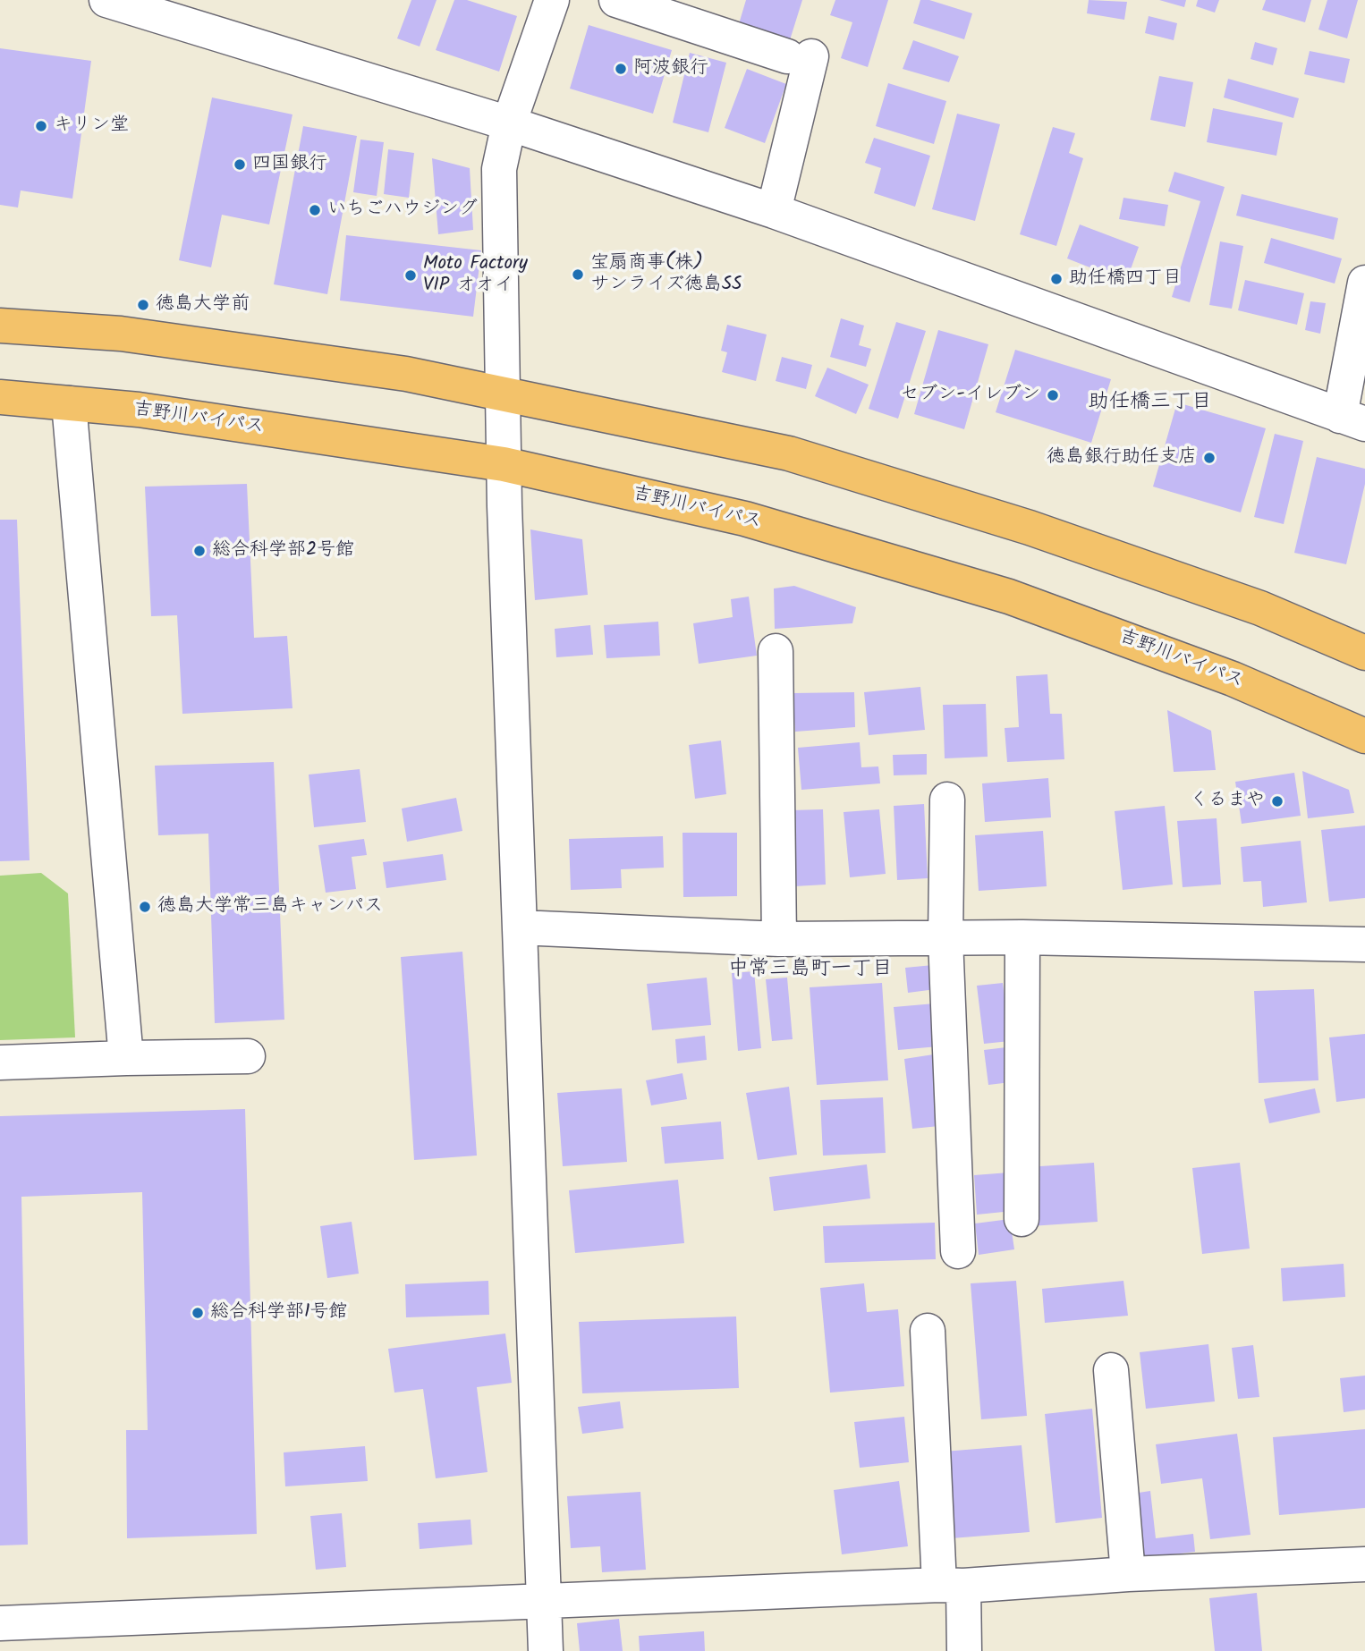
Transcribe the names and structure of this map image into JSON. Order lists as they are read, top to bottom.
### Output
{
  "streets": {
    "highway": ["吉野川バイパス"]
  },
  "districts": ["助任橋三丁目", "中常三島町一丁目"],
  "places": [
    "阿波銀行",
    "キリン堂",
    "四国銀行",
    "いちごハウジング",
    "宝扇商事(株) サンライズ徳島SS",
    "Moto Factory VIP オオイ",
    "助任橋四丁目",
    "徳島大学前",
    "セブン-イレブン",
    "徳島銀行助任支店",
    "総合科学部2号館",
    "くるまや",
    "徳島大学常三島キャンパス",
    "総合科学部1号館"
  ]
}
